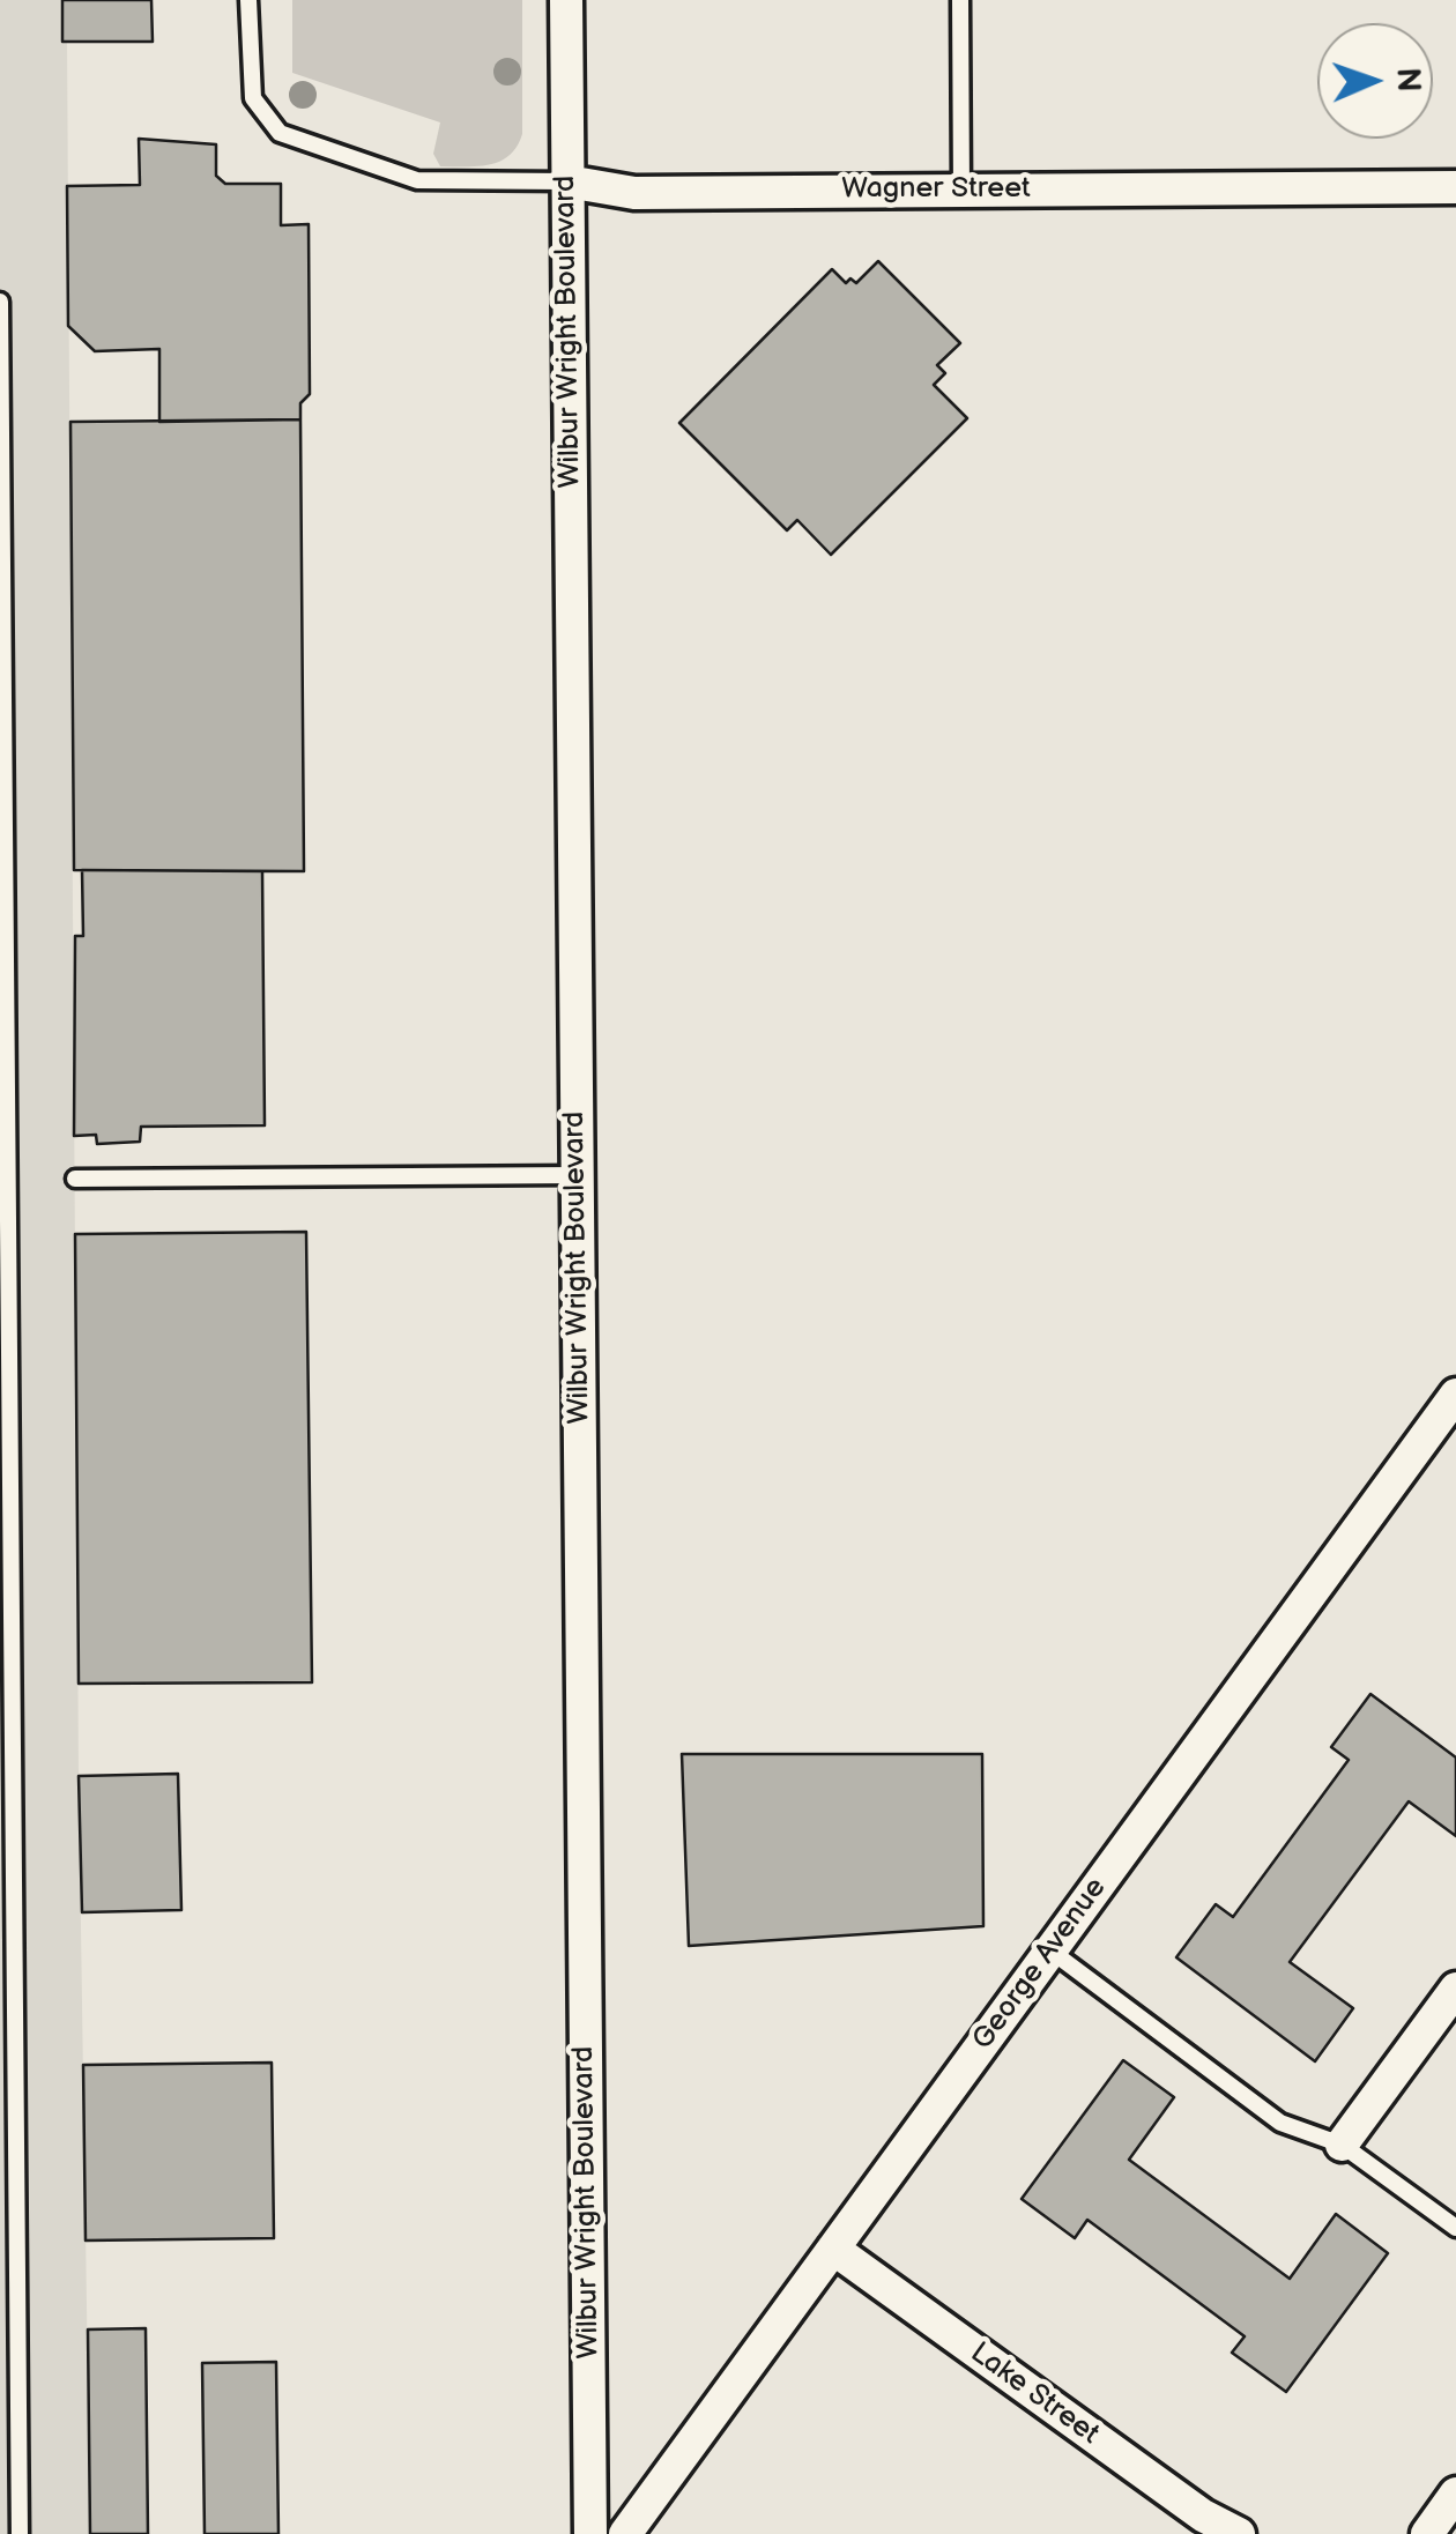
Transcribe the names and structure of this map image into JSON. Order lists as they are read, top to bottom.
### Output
{
  "streets": {
    "street": [
      "Wagner Street",
      "Wilbur Wright Boulevard",
      "George Avenue",
      "Lake Street"
    ]
  },
  "crossings": [
    ["Wagner Street", "Wilbur Wright Boulevard"],
    ["George Avenue", "Lake Street"]
  ],
  "north": "right"
}
